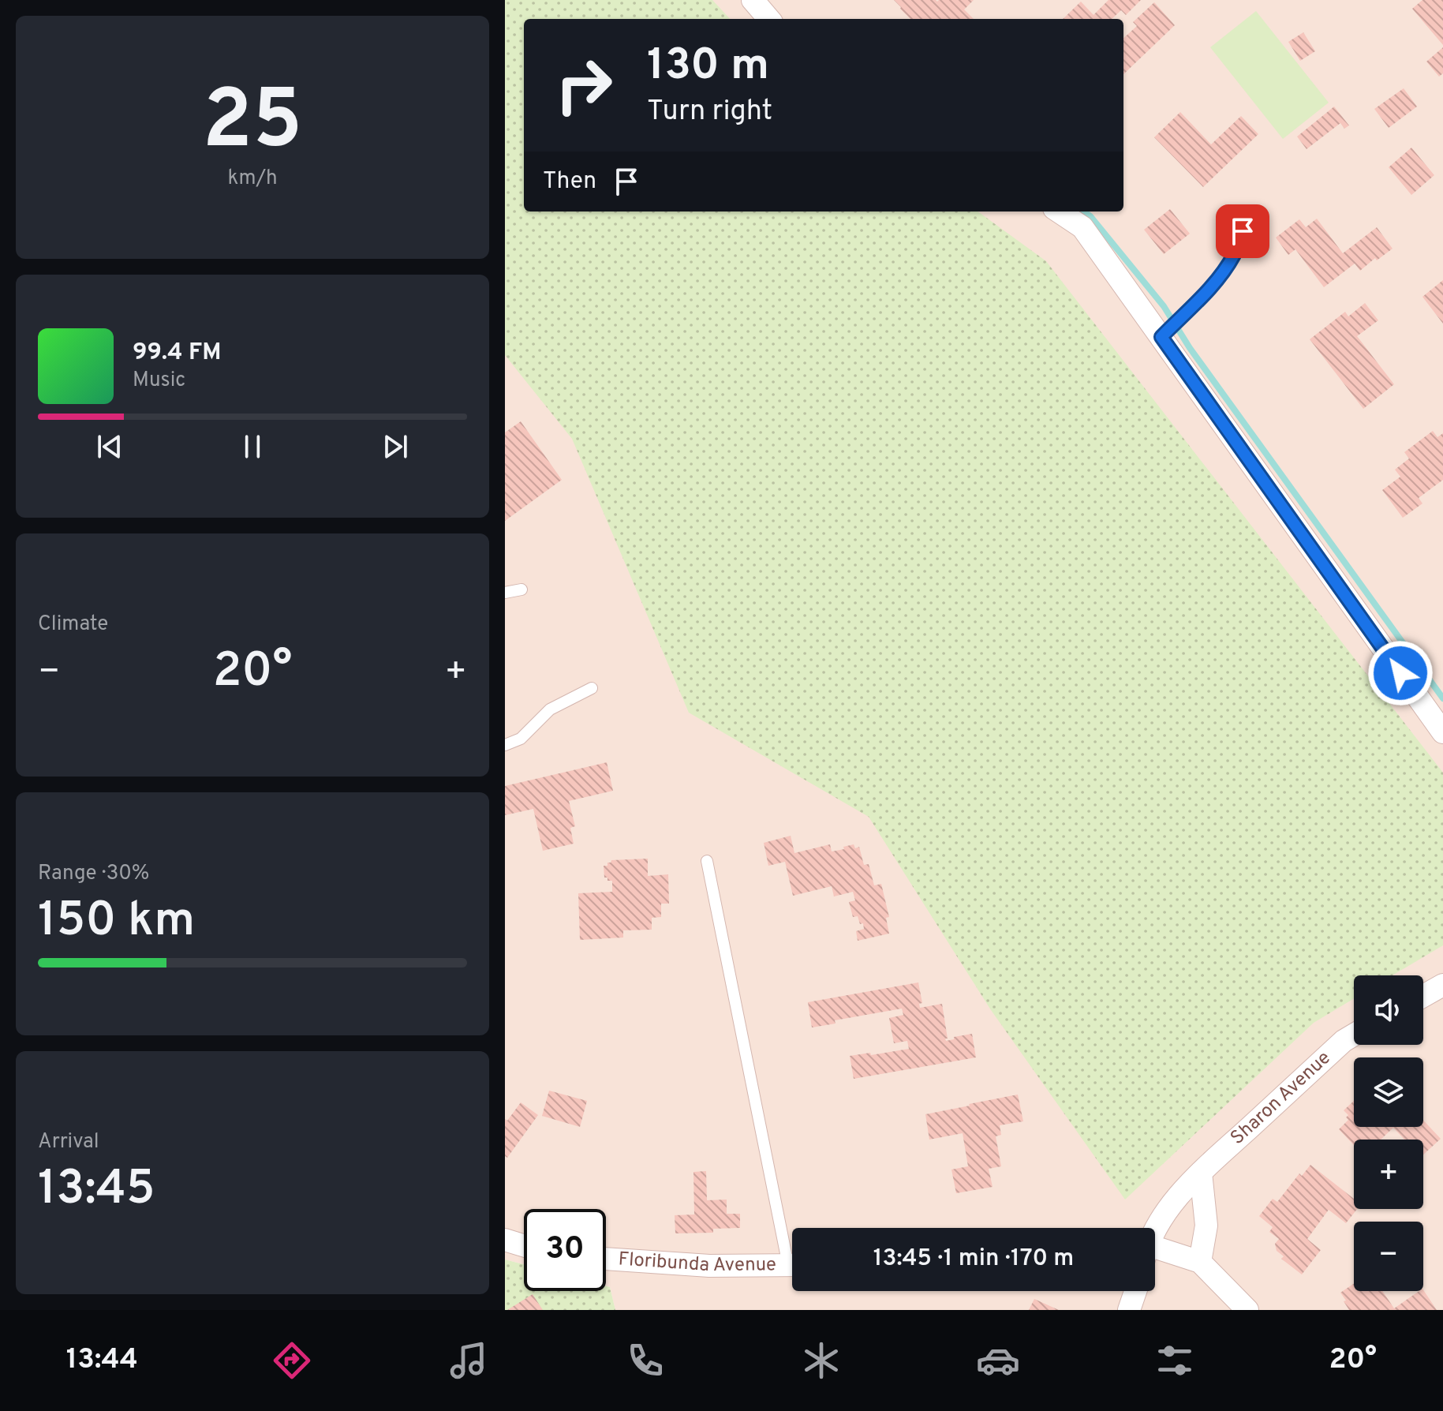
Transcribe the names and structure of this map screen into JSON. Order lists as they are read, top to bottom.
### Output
{
  "streets": {
    "street": ["Sharon Avenue", "Floribunda Avenue"]
  },
  "page": {
    "tile": [
      ["25", "km/h"],
      "Climate",
      ["Range · 30%", "150 km"],
      ["Arrival", "13:45"]
    ],
    "turn": ["130 m", "Turn right"],
    "then": "Then",
    "song": ["99.4 FM", "Music"],
    "heat": ["−", "20°", "+"],
    "map_buttons": ["+", "−"],
    "limit": "30",
    "trip": "13:45 · 1 min · 170 m",
    "tabs": ["13:44", "20°"]
  }
}
